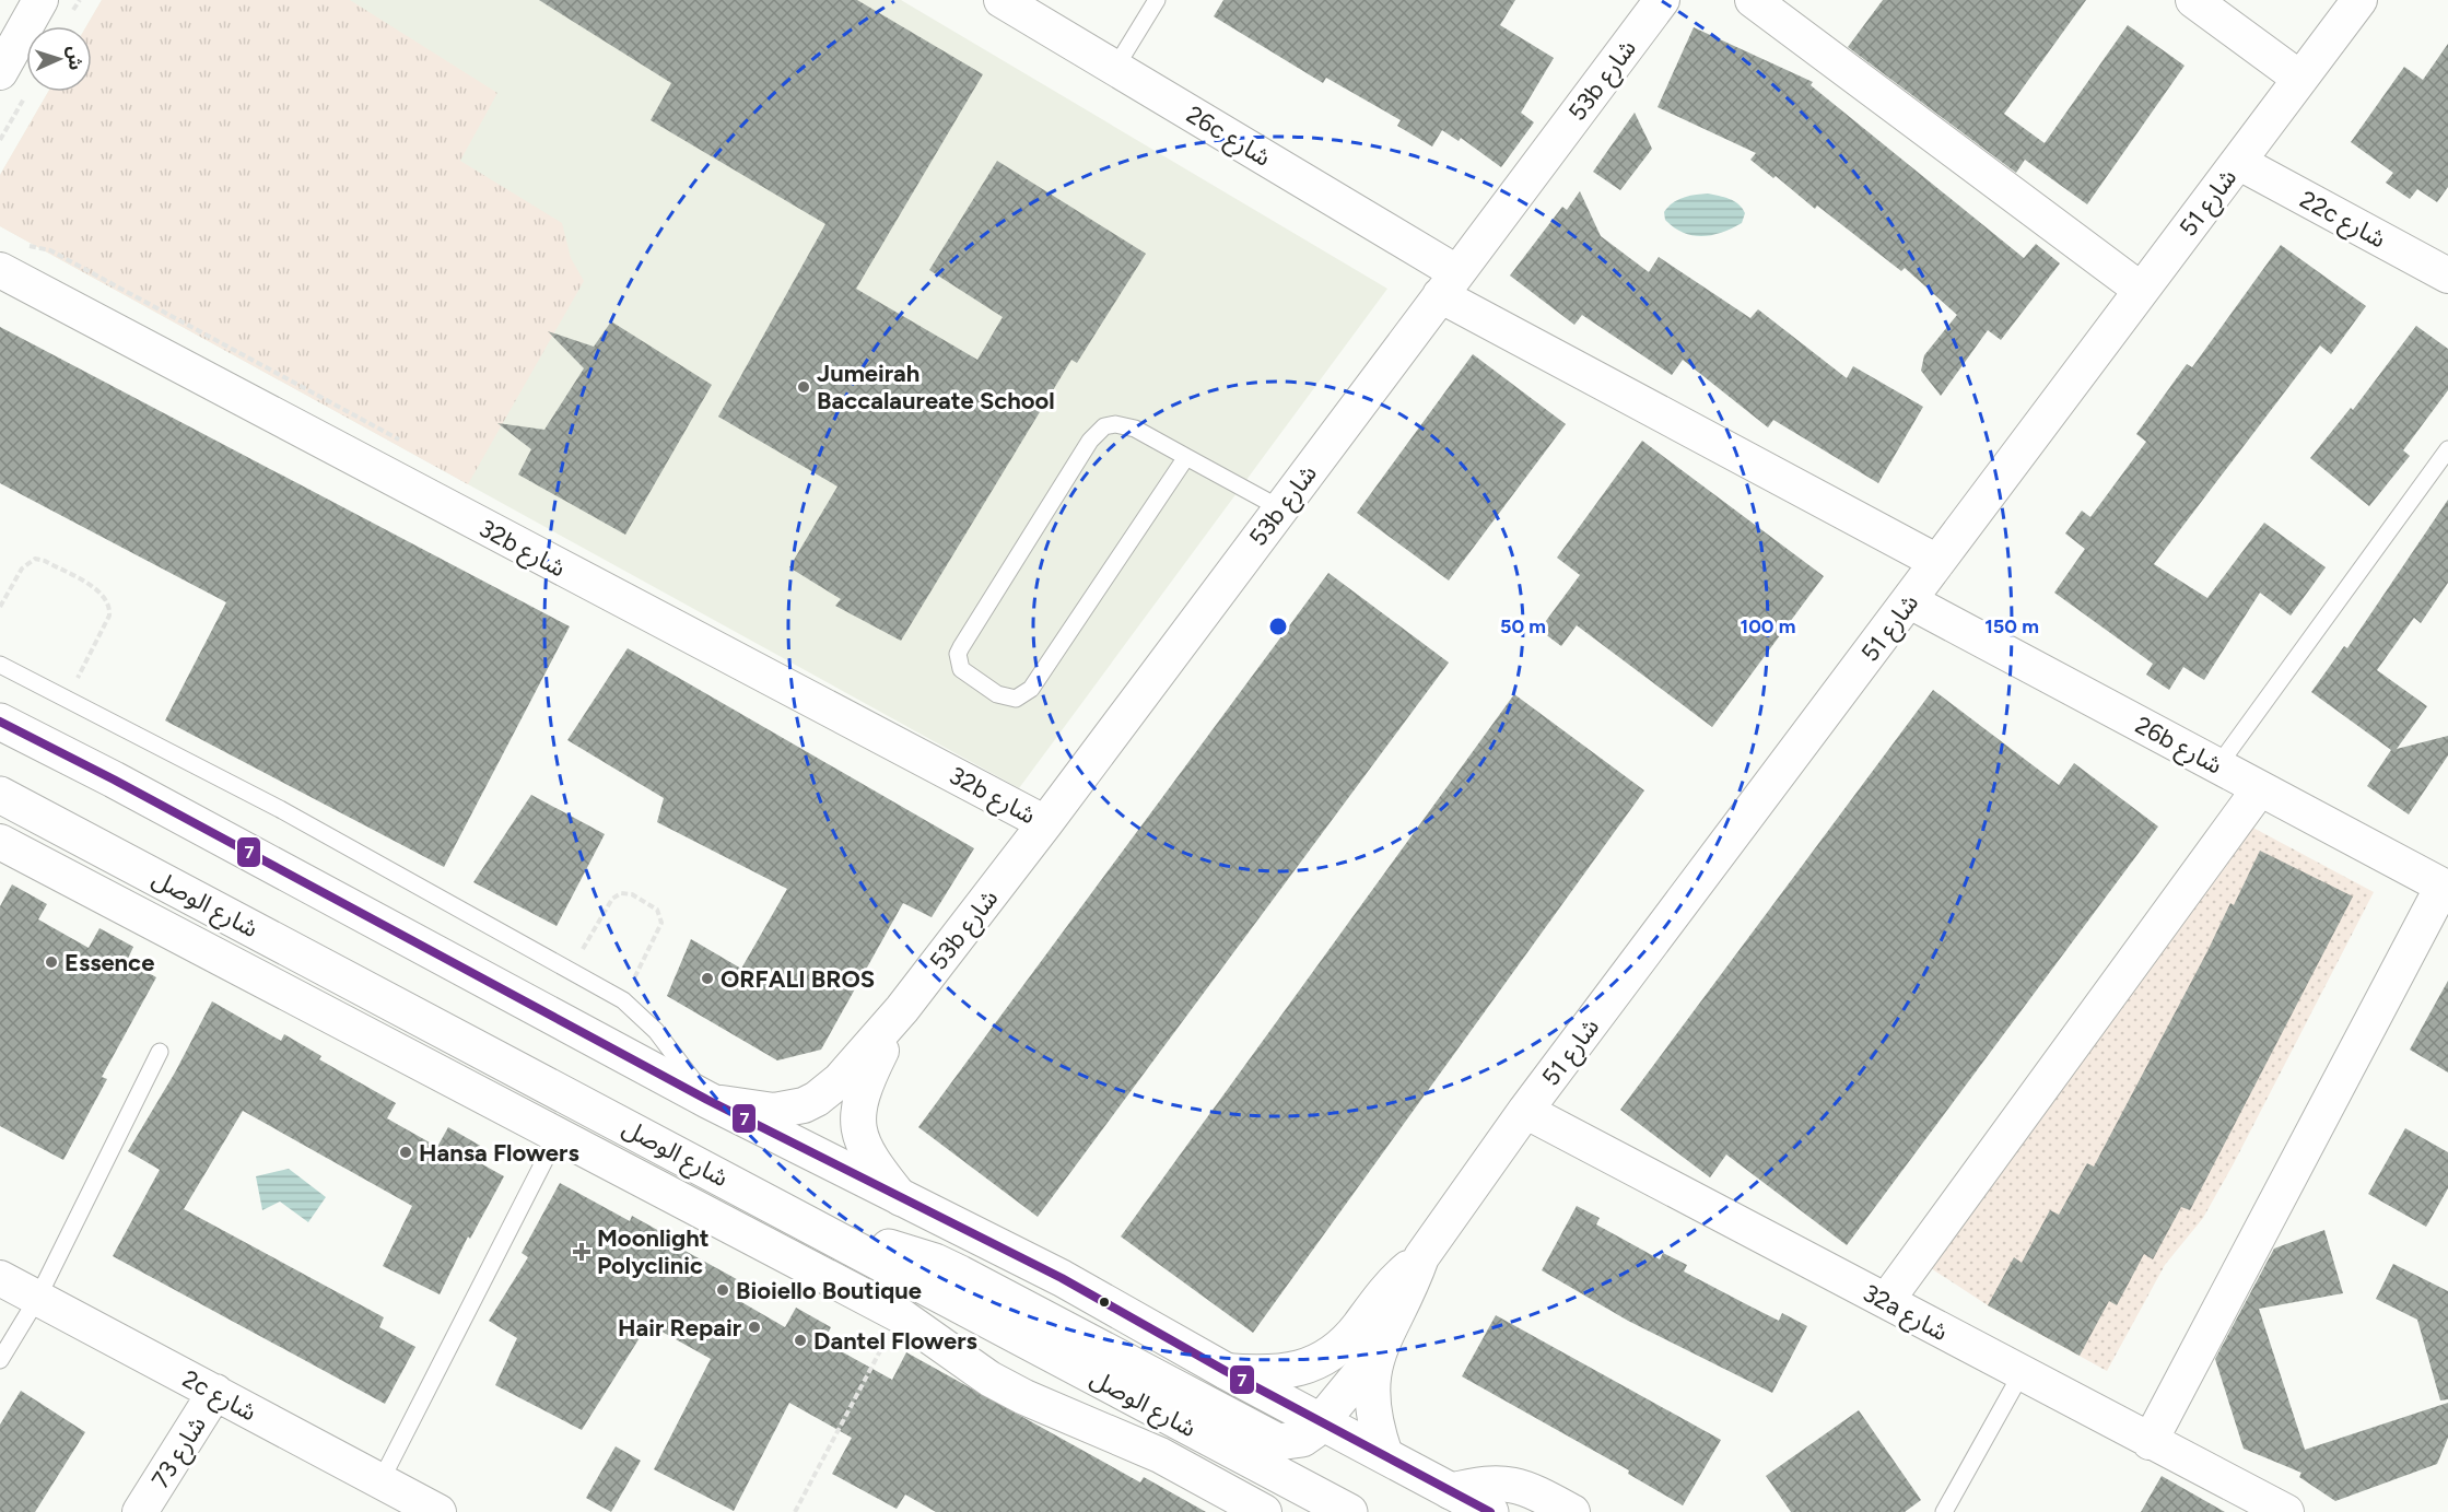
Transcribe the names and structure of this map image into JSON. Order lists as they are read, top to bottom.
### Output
{
  "streets": {
    "main road": ["شارع الوصل"],
    "street": [
      "53b شارع",
      "26c شارع",
      "شارع 51",
      "22c شارع",
      "32b شارع",
      "26b شارع",
      "32a شارع",
      "2c شارع",
      "شارع 73"
    ]
  },
  "crossings": [
    ["53b شارع", "26c شارع"],
    ["53b شارع", "32b شارع"],
    ["26c شارع", "شارع 51"],
    ["شارع 51", "22c شارع"],
    ["شارع 51", "26b شارع"],
    ["شارع 51", "32a شارع"],
    ["2c شارع", "شارع 73"]
  ],
  "places": {
    "other": [
      "Jumeirah Baccalaureate School",
      "Essence",
      "ORFALI BROS",
      "Hansa Flowers",
      "Bioiello Boutique",
      "Hair Repair",
      "Dantel Flowers"
    ],
    "health": ["Moonlight Polyclinic"]
  },
  "lines": ["transit line 7"],
  "north": "right",
  "rings": ["50 m", "100 m", "150 m"]
}
